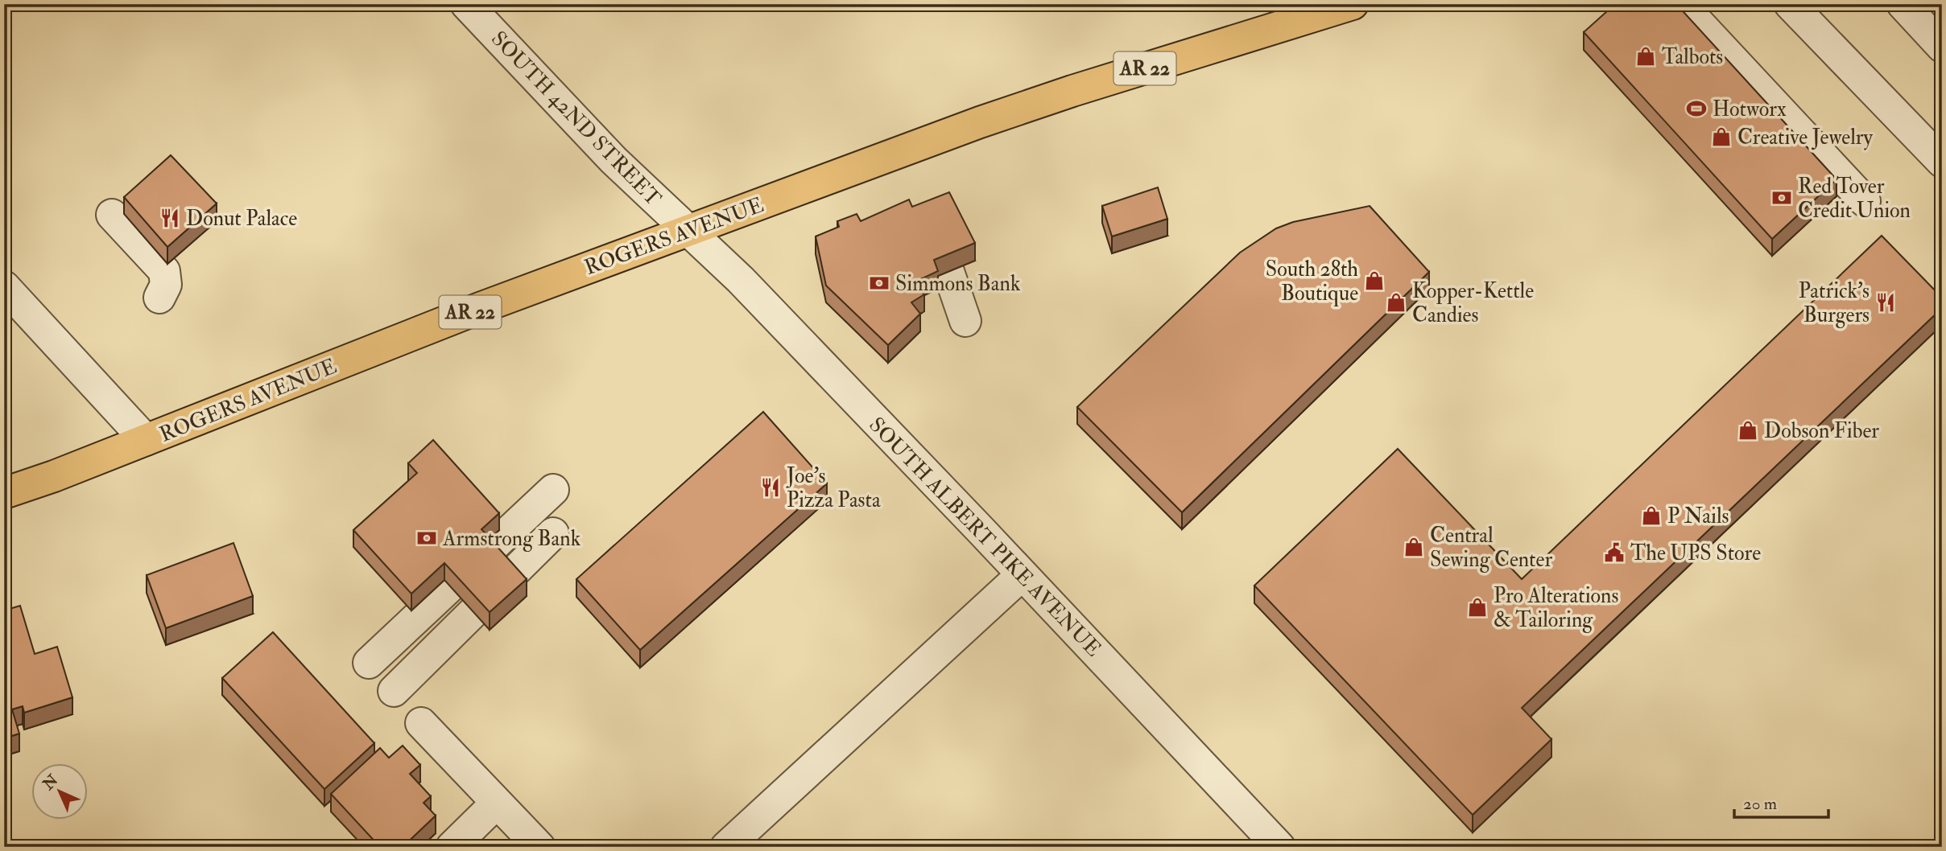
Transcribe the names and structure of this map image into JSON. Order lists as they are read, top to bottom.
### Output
{
  "streets": {
    "main road": ["AR 22", "ROGERS AVENUE"],
    "street": ["SOUTH 42ND STREET", "SOUTH ALBERT PIKE AVENUE"]
  },
  "crossings": [
    ["SOUTH 42ND STREET", "ROGERS AVENUE"],
    ["SOUTH 42ND STREET", "SOUTH ALBERT PIKE AVENUE"],
    ["ROGERS AVENUE", "SOUTH ALBERT PIKE AVENUE"]
  ],
  "places": {
    "shop": [
      "Talbots",
      "Creative Jewelry",
      "South 28th Boutique",
      "Kopper-Kettle Candies",
      "Dobson Fiber",
      "P Nails",
      "Central Sewing Center",
      "Pro Alterations & Tailoring"
    ],
    "sports": ["Hotworx"],
    "bank": ["Red Tover Credit Union", "Simmons Bank", "Armstrong Bank"],
    "restaurant": ["Donut Palace", "Patrick's Burgers", "Joe's Pizza Pasta"],
    "public building": ["The UPS Store"]
  },
  "scale_bar": "20 m",
  "north": "top left"
}
